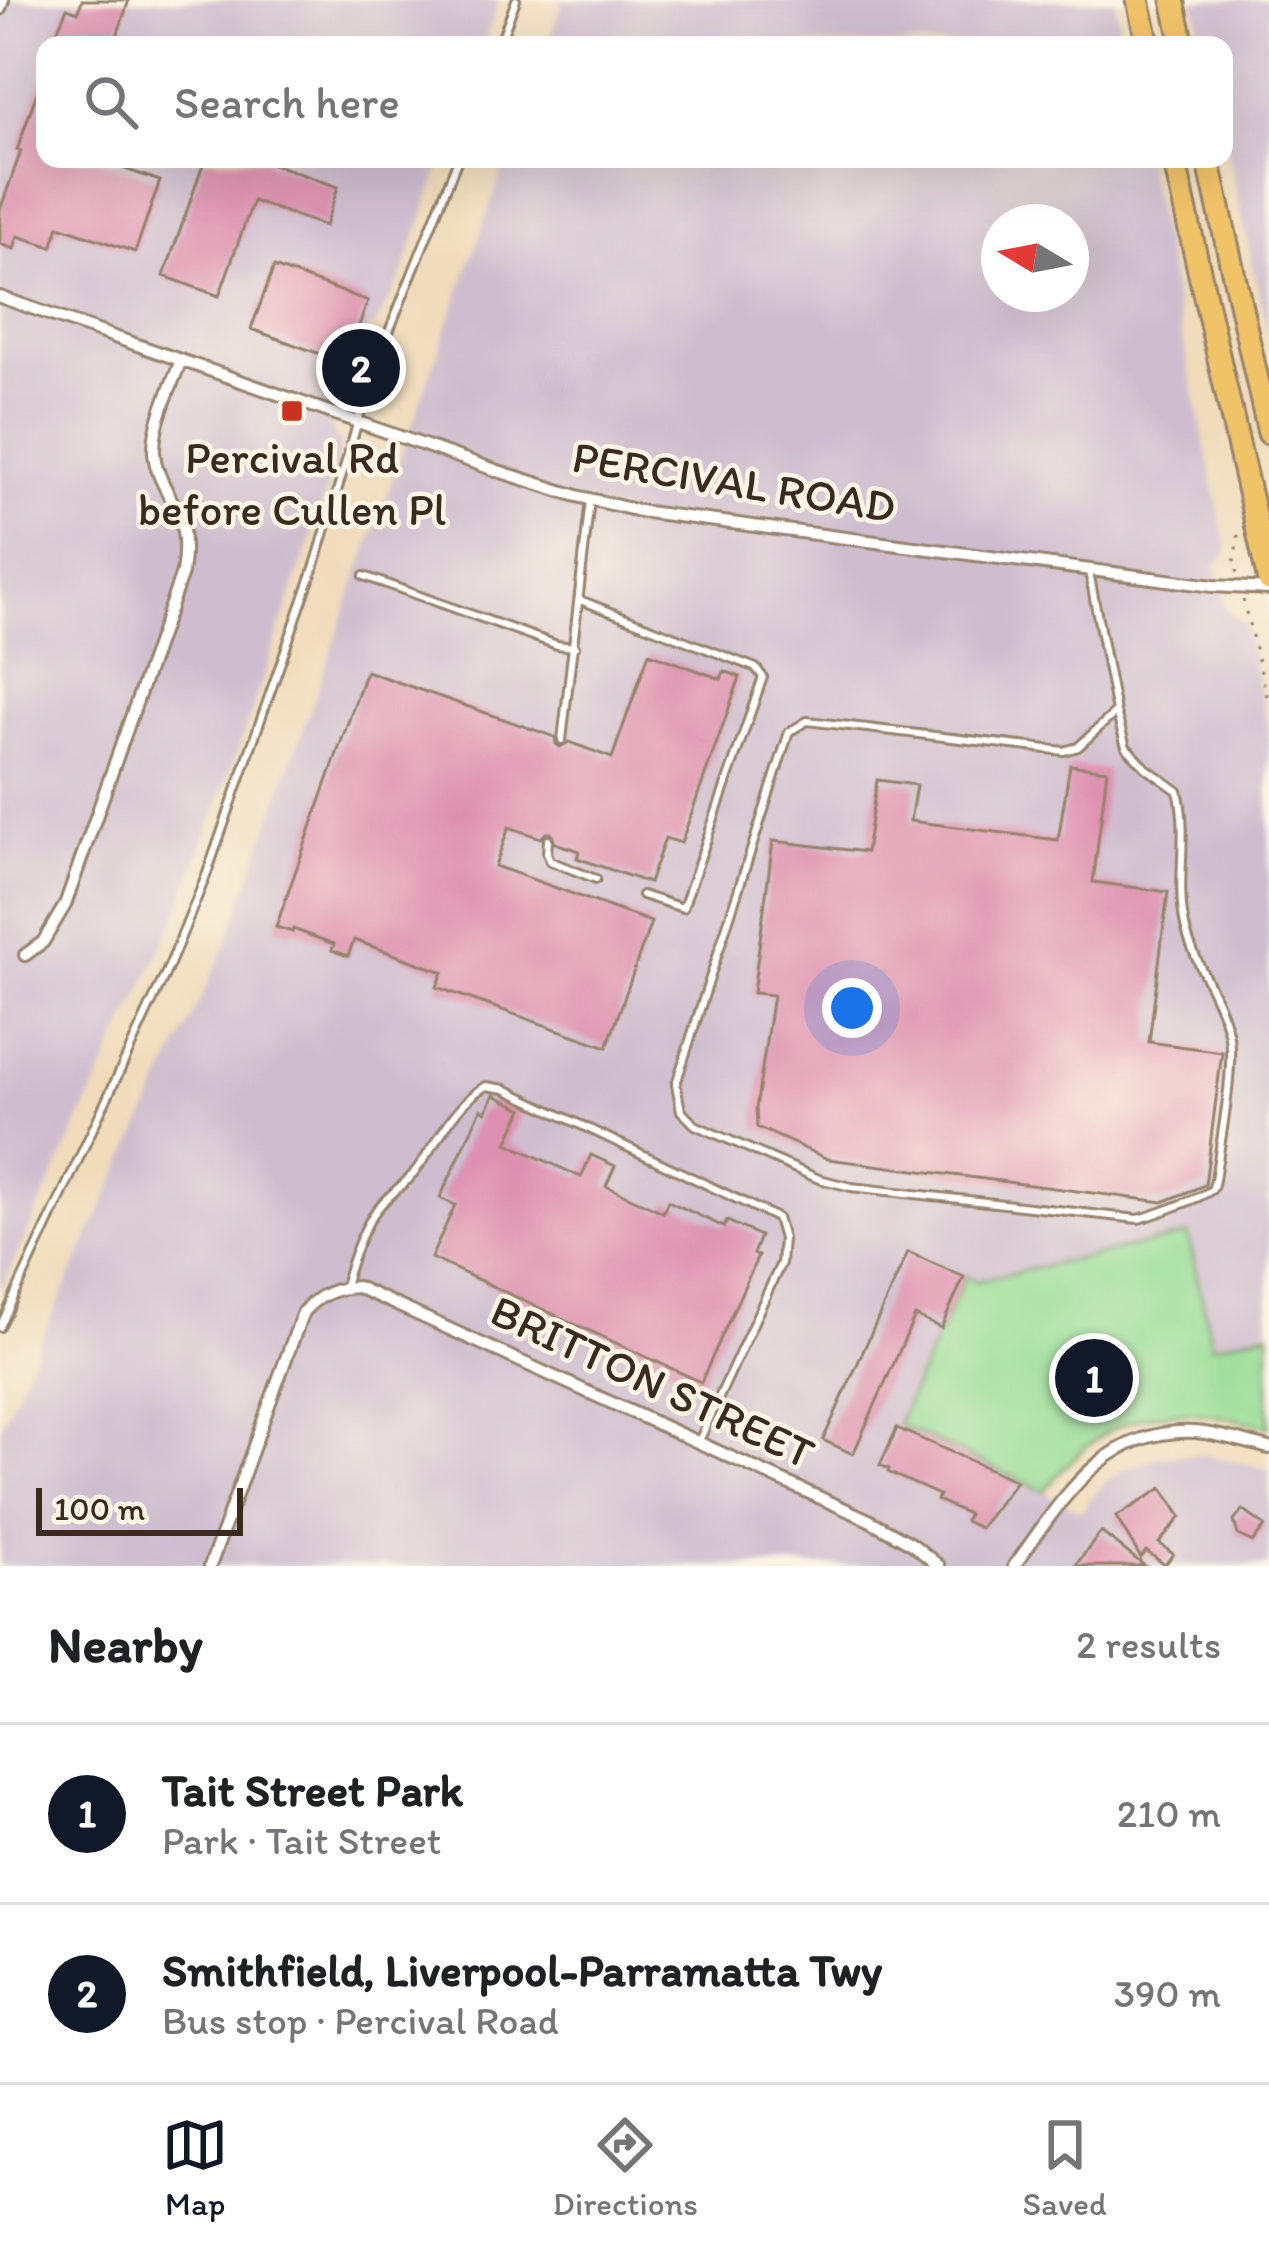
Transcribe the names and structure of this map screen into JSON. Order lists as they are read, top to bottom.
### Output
{
  "streets": {
    "street": ["PERCIVAL ROAD", "BRITTON STREET"]
  },
  "places": {
    "transit": ["Percival Rd before Cullen Pl"]
  },
  "scale_bar": "100 m",
  "north": "left",
  "page": {
    "search": "Search here",
    "pins": ["2", "1"],
    "scale": "100 m",
    "heading": ["Nearby", "2 results"],
    "list": [
      {
        "mark": "1",
        "name": "Tait Street Park",
        "note": "Park · Tait Street",
        "value": "210 m"
      },
      {
        "mark": "2",
        "name": "Smithfield, Liverpool-Parramatta Twy",
        "note": "Bus stop · Percival Road",
        "value": "390 m"
      }
    ],
    "nav": ["Map", "Directions", "Saved"]
  }
}
